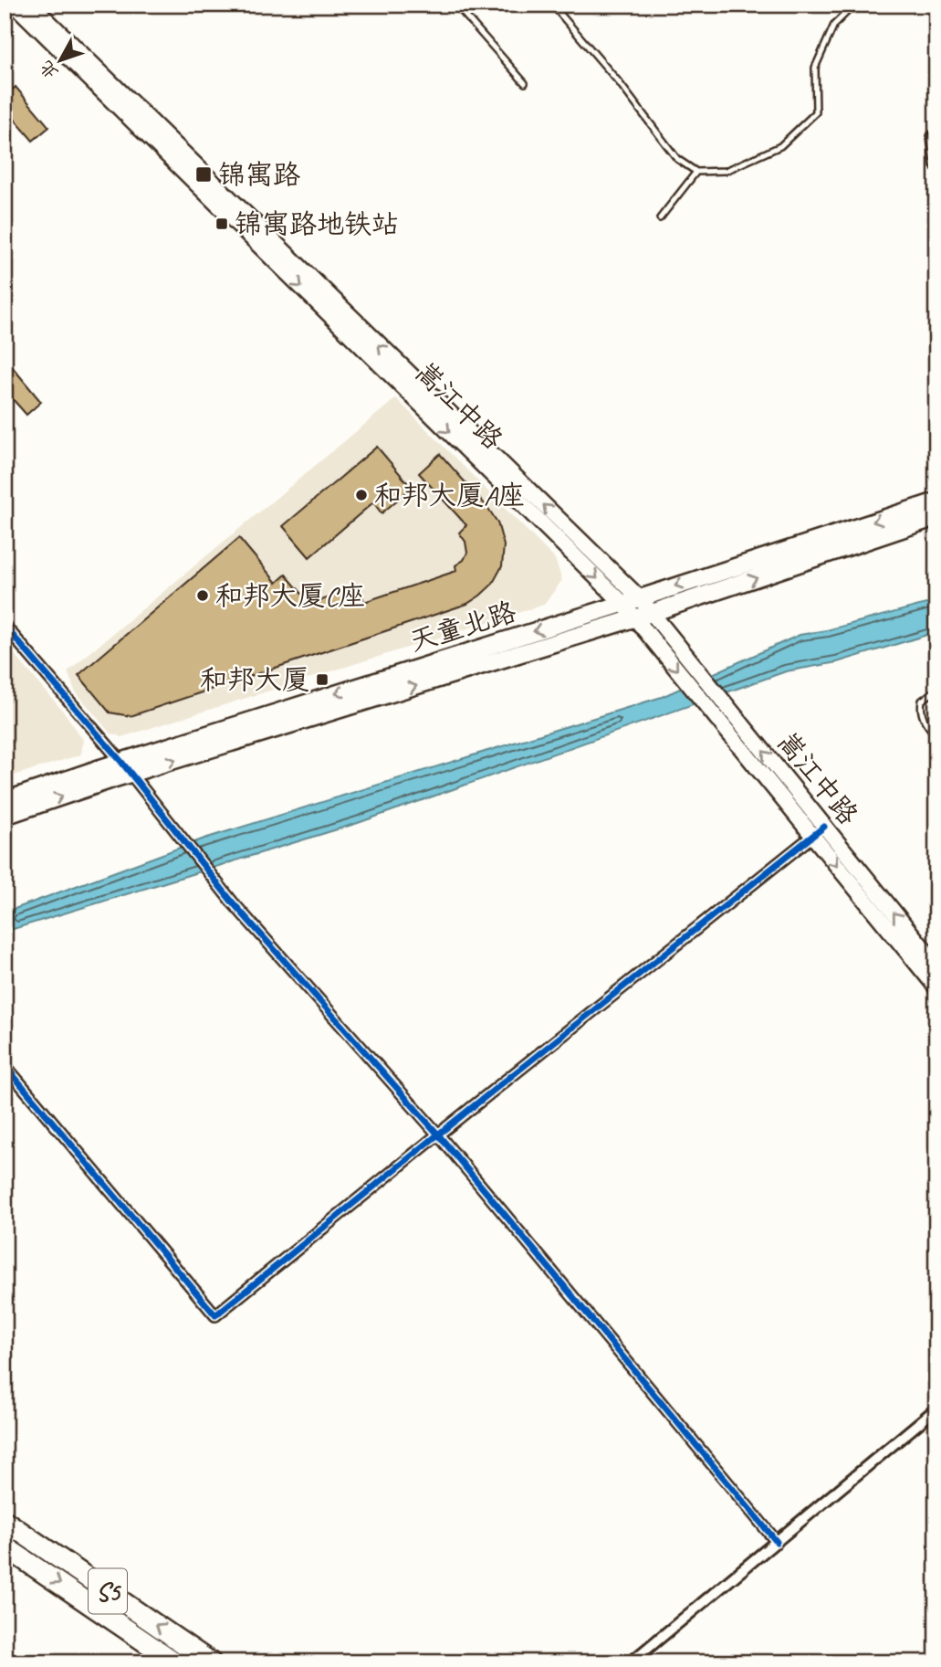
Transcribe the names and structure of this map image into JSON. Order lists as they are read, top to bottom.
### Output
{
  "streets": {
    "highway": ["S5"],
    "main road": ["嵩江中路", "天童北路"]
  },
  "crossings": [
    ["嵩江中路", "天童北路"]
  ],
  "places": {
    "transit": ["锦寓路", "锦寓路地铁站", "和邦大厦"],
    "other": ["和邦大厦A座", "和邦大厦C座"]
  },
  "north": "bottom left"
}
